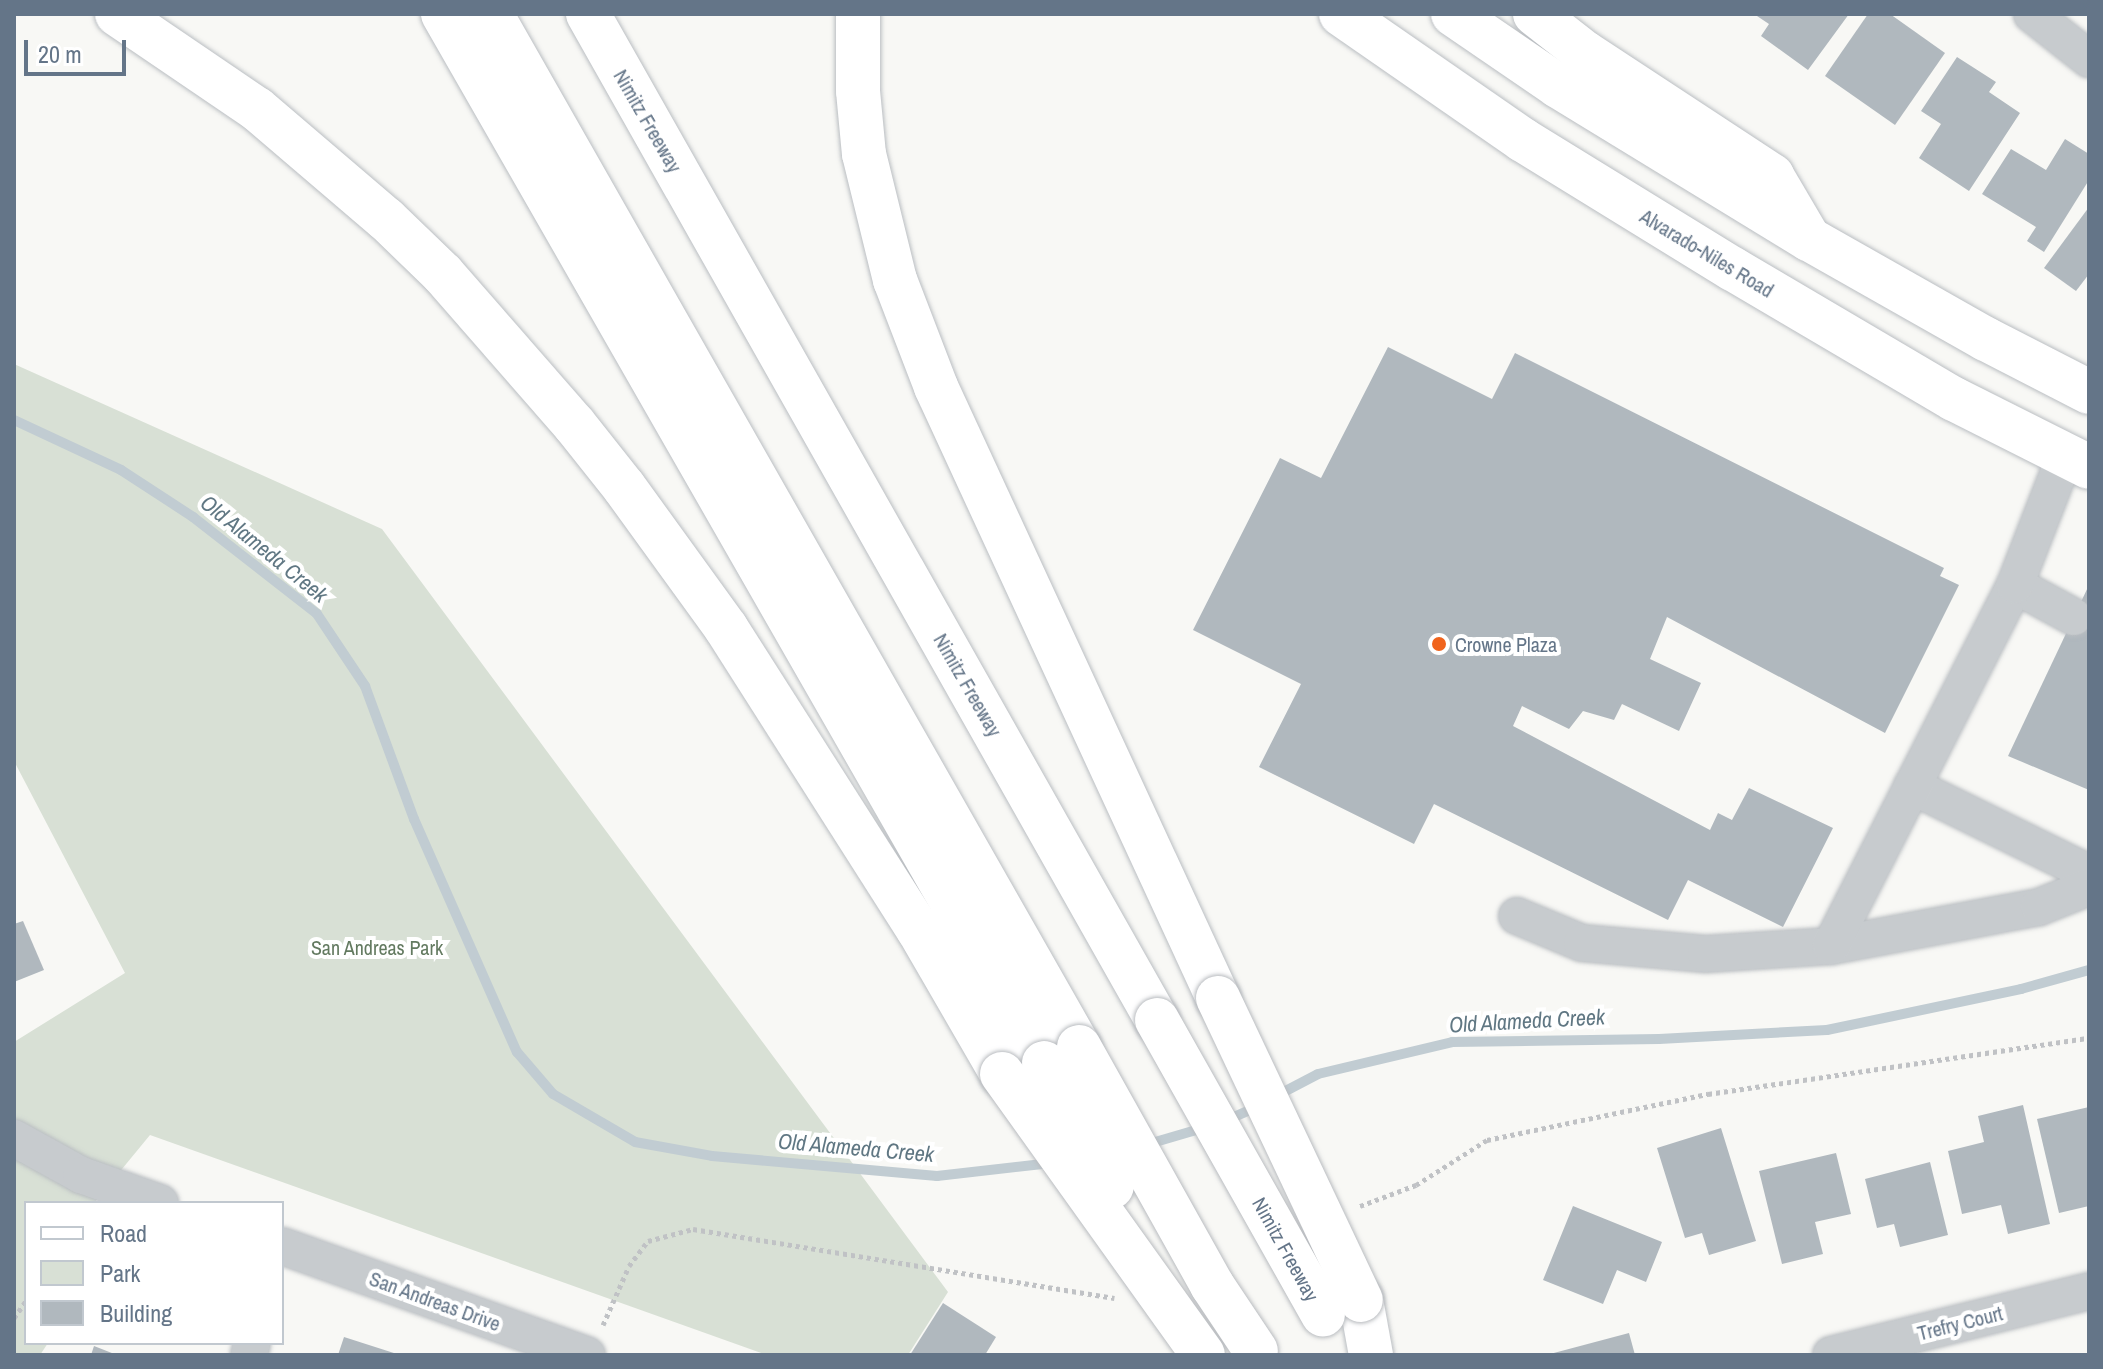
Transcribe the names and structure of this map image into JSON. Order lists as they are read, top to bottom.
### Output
{
  "streets": {
    "main road": ["Nimitz Freeway", "Alvarado-Niles Road"],
    "street": ["San Andreas Drive", "Trefry Court"]
  },
  "water": ["Old Alameda Creek"],
  "parks": ["San Andreas Park"],
  "places": ["Crowne Plaza"],
  "legend": ["Road", "Park", "Building"],
  "scale_bar": "20 m"
}
